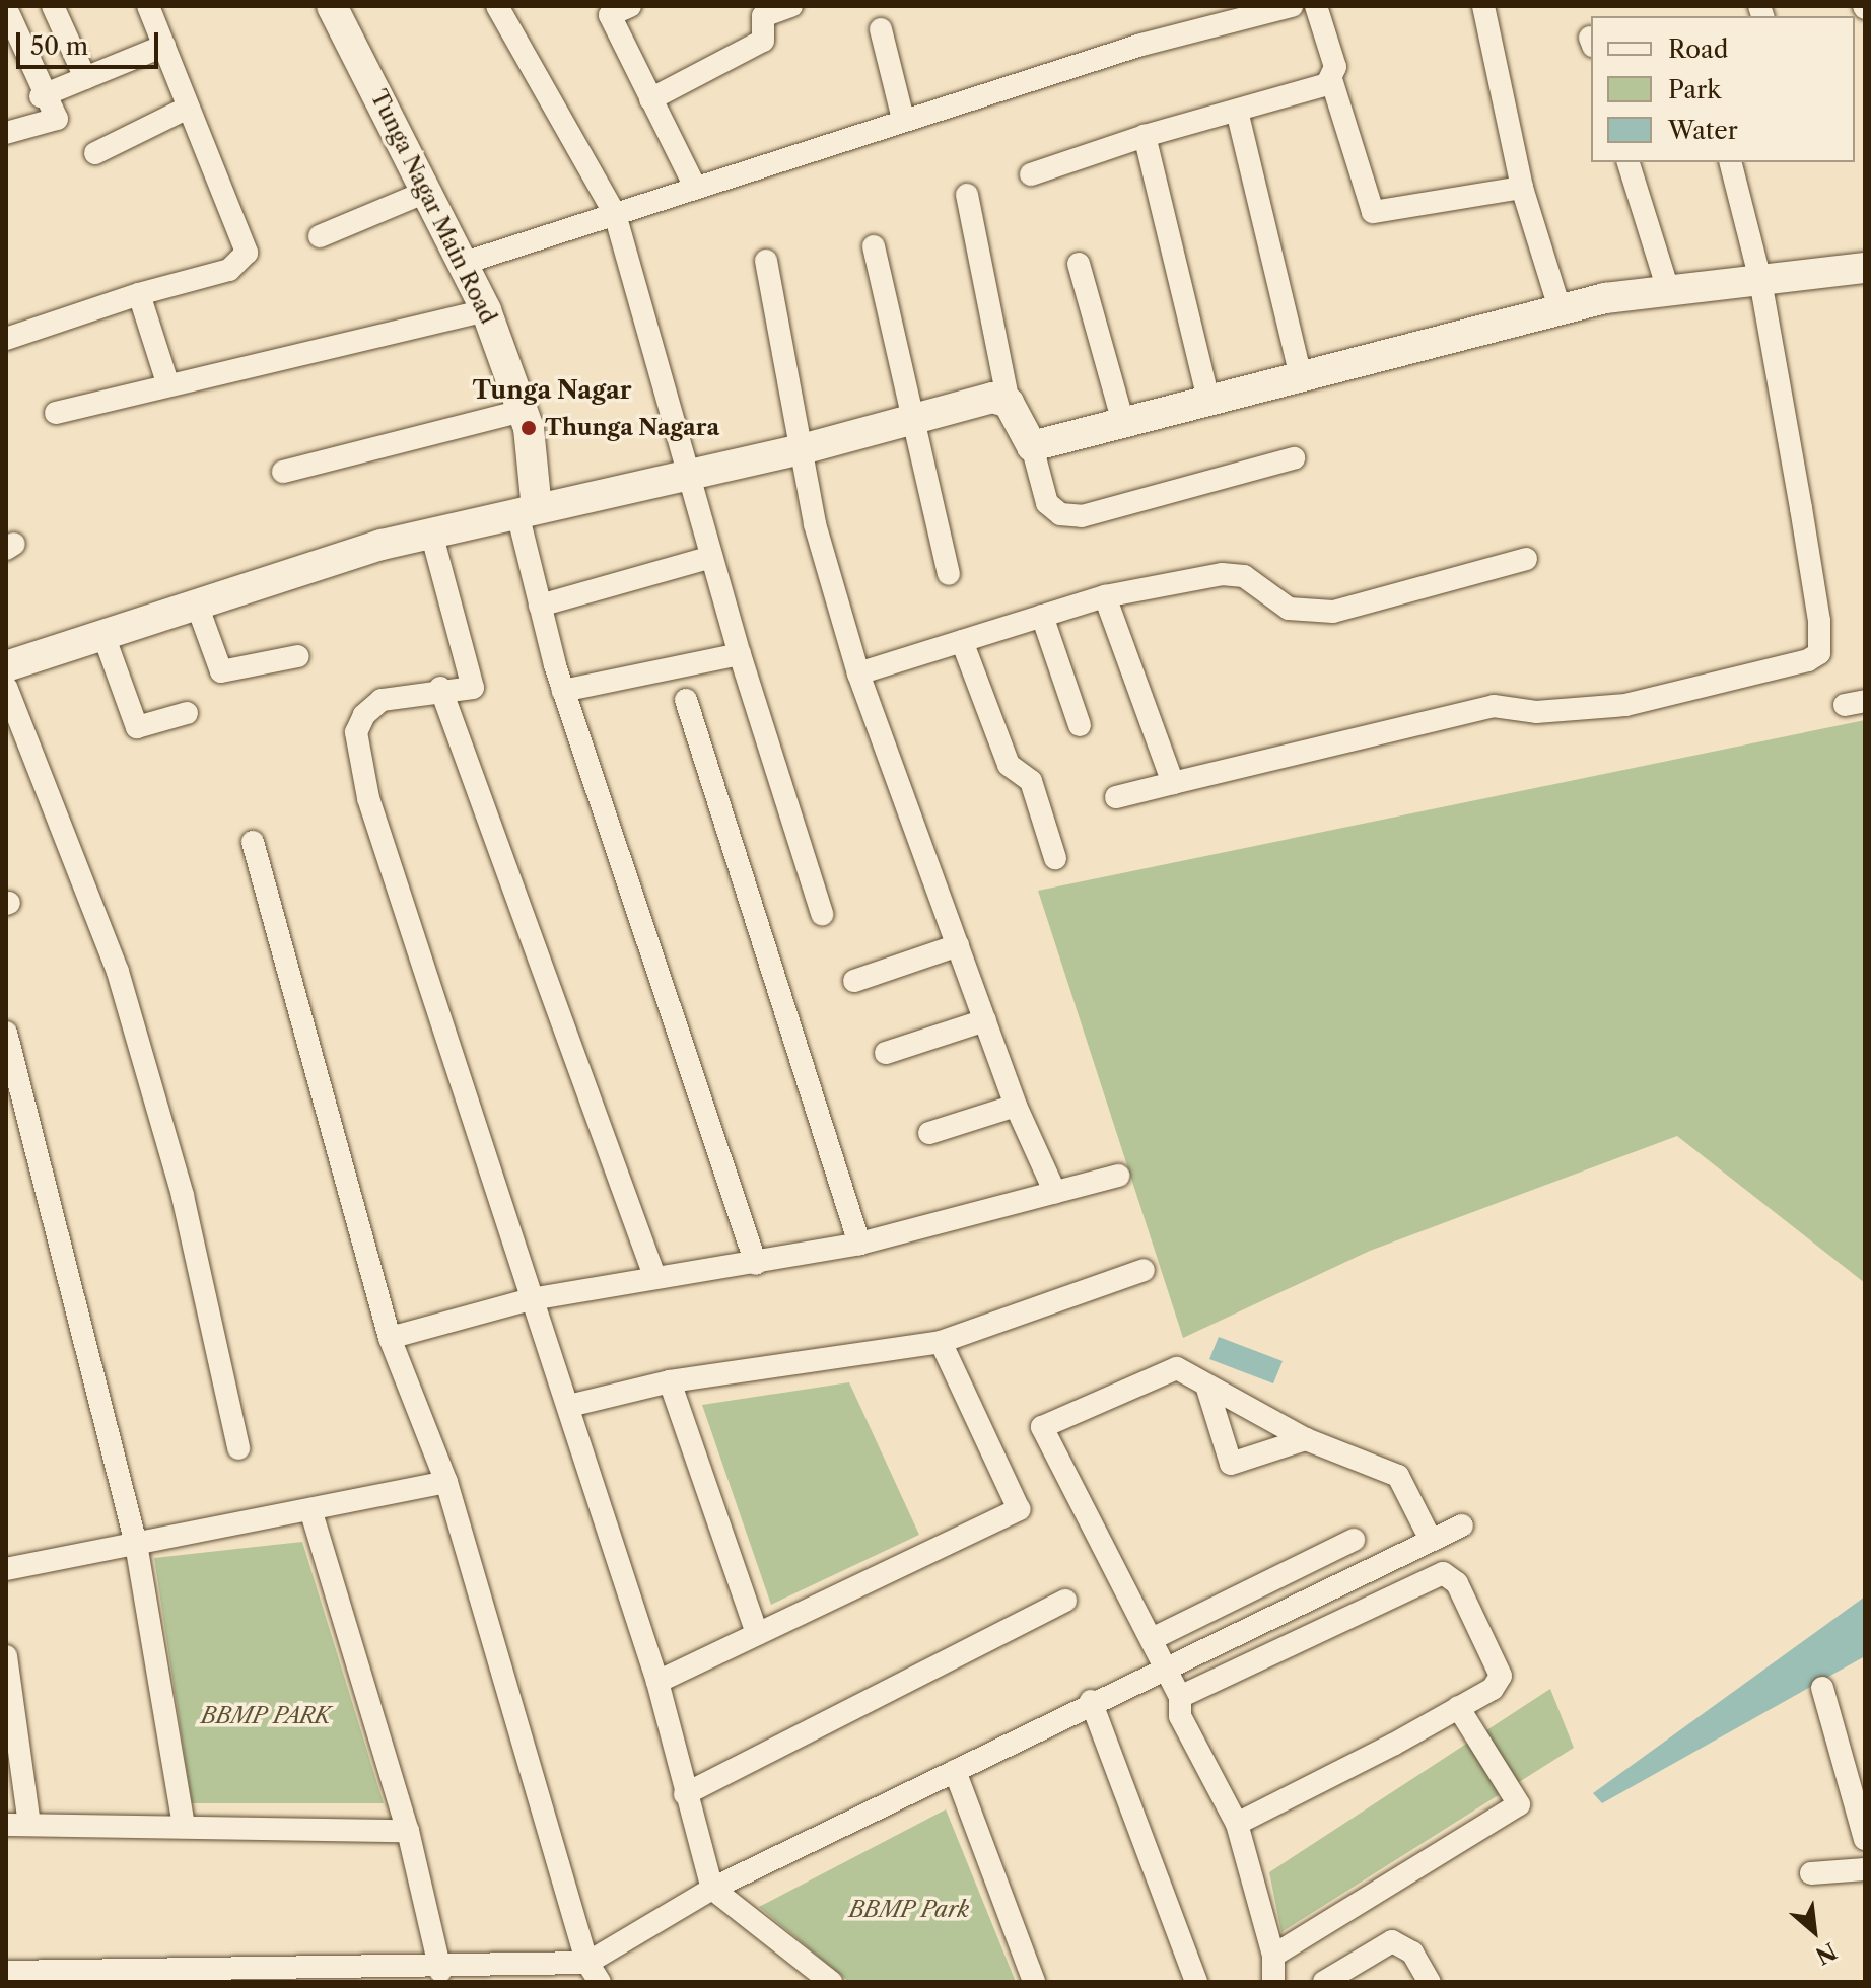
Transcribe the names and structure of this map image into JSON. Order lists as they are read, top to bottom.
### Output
{
  "streets": {
    "street": ["Tunga Nagar Main Road"]
  },
  "districts": ["Tunga Nagar"],
  "parks": ["BBMP PARK", "BBMP Park"],
  "places": ["Thunga Nagara"],
  "legend": ["Road", "Park", "Water"],
  "scale_bar": "50 m",
  "north": "bottom right"
}
